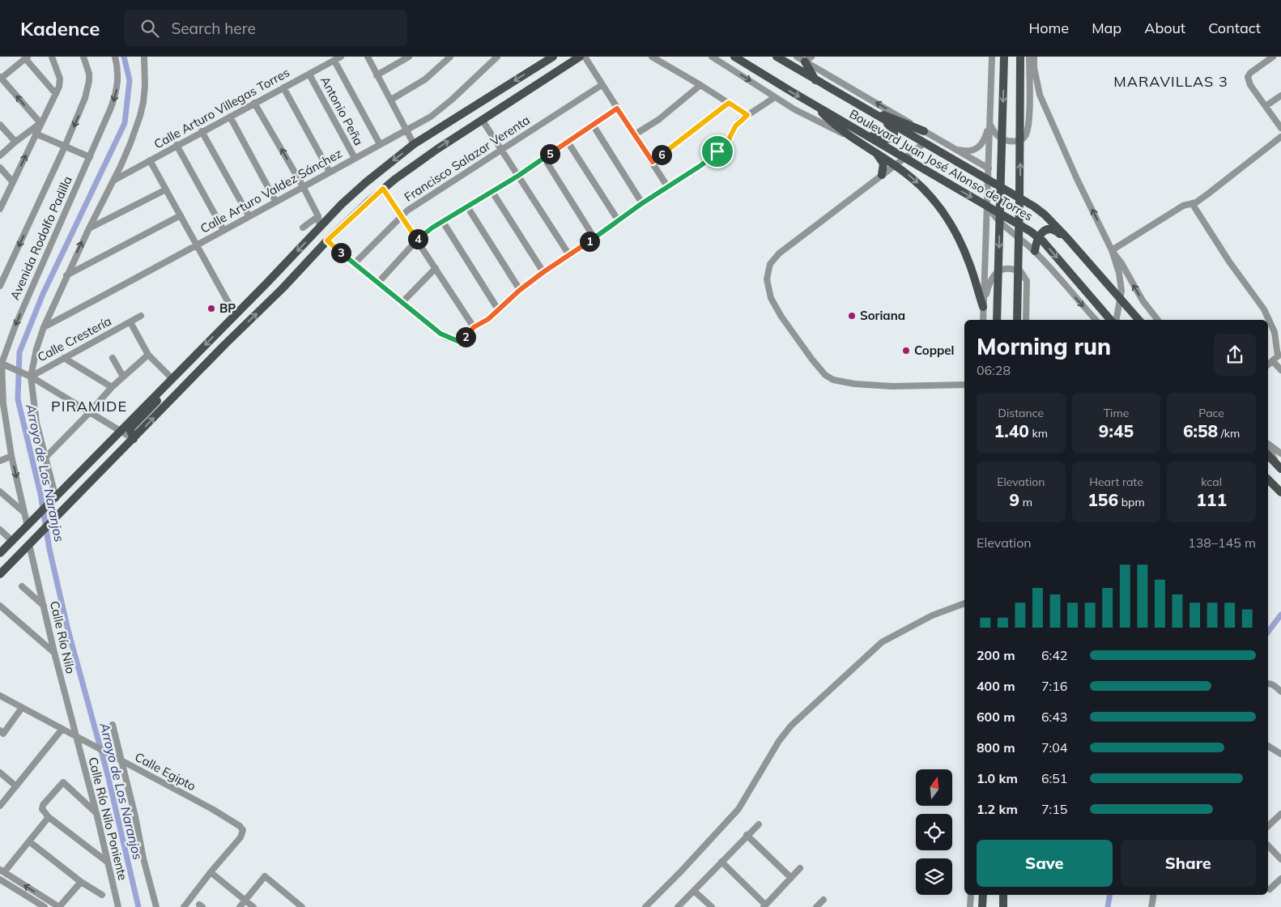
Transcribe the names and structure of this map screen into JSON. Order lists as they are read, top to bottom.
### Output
{
  "streets": {
    "main road": ["Boulevard Juan José Alonso de Torres"],
    "street": [
      "Calle Arturo Villegas Torres",
      "Antonio Peña",
      "Francisco Salazar Verenta",
      "Calle Arturo Valdez Sánchez",
      "Avenida Rodolfo Padilla",
      "Calle Crestería",
      "Calle Río Nilo",
      "Calle Egipto",
      "Calle Río Nilo Poniente"
    ]
  },
  "crossings": [
    ["Calle Arturo Villegas Torres", "Antonio Peña"],
    ["Antonio Peña", "Calle Arturo Valdez Sánchez"],
    ["Calle Río Nilo", "Calle Egipto"],
    ["Calle Río Nilo", "Calle Río Nilo Poniente"],
    ["Calle Egipto", "Calle Río Nilo Poniente"]
  ],
  "districts": ["MARAVILLAS 3", "PIRAMIDE"],
  "water": ["Arroyo de Los Naranjos"],
  "places": ["BP", "Soriana", "Coppel"],
  "north": "top",
  "page": {
    "header": "Kadence",
    "search": "Search here",
    "nav": [
      "Home",
      "Map",
      "About",
      "Contact"
    ],
    "pins": [
      "5",
      "6",
      "4",
      "1",
      "3",
      "2"
    ],
    "heading": ["Morning run", "06:28"],
    "stats": [
      ["Distance", "1.40 km"],
      ["Time", "9:45"],
      ["Pace", "6:58 /km"],
      ["Elevation", "9 m"],
      ["Heart rate", "156 bpm"],
      ["kcal", "111"]
    ],
    "chart": ["Elevation", "138–145 m"],
    "list": [
      {
        "name": "200 m",
        "note": "6:42"
      },
      {
        "name": "400 m",
        "note": "7:16"
      },
      {
        "name": "600 m",
        "note": "6:43"
      },
      {
        "name": "800 m",
        "note": "7:04"
      },
      {
        "name": "1.0 km",
        "note": "6:51"
      },
      {
        "name": "1.2 km",
        "note": "7:15"
      }
    ],
    "buttons": ["Save", "Share"]
  }
}
